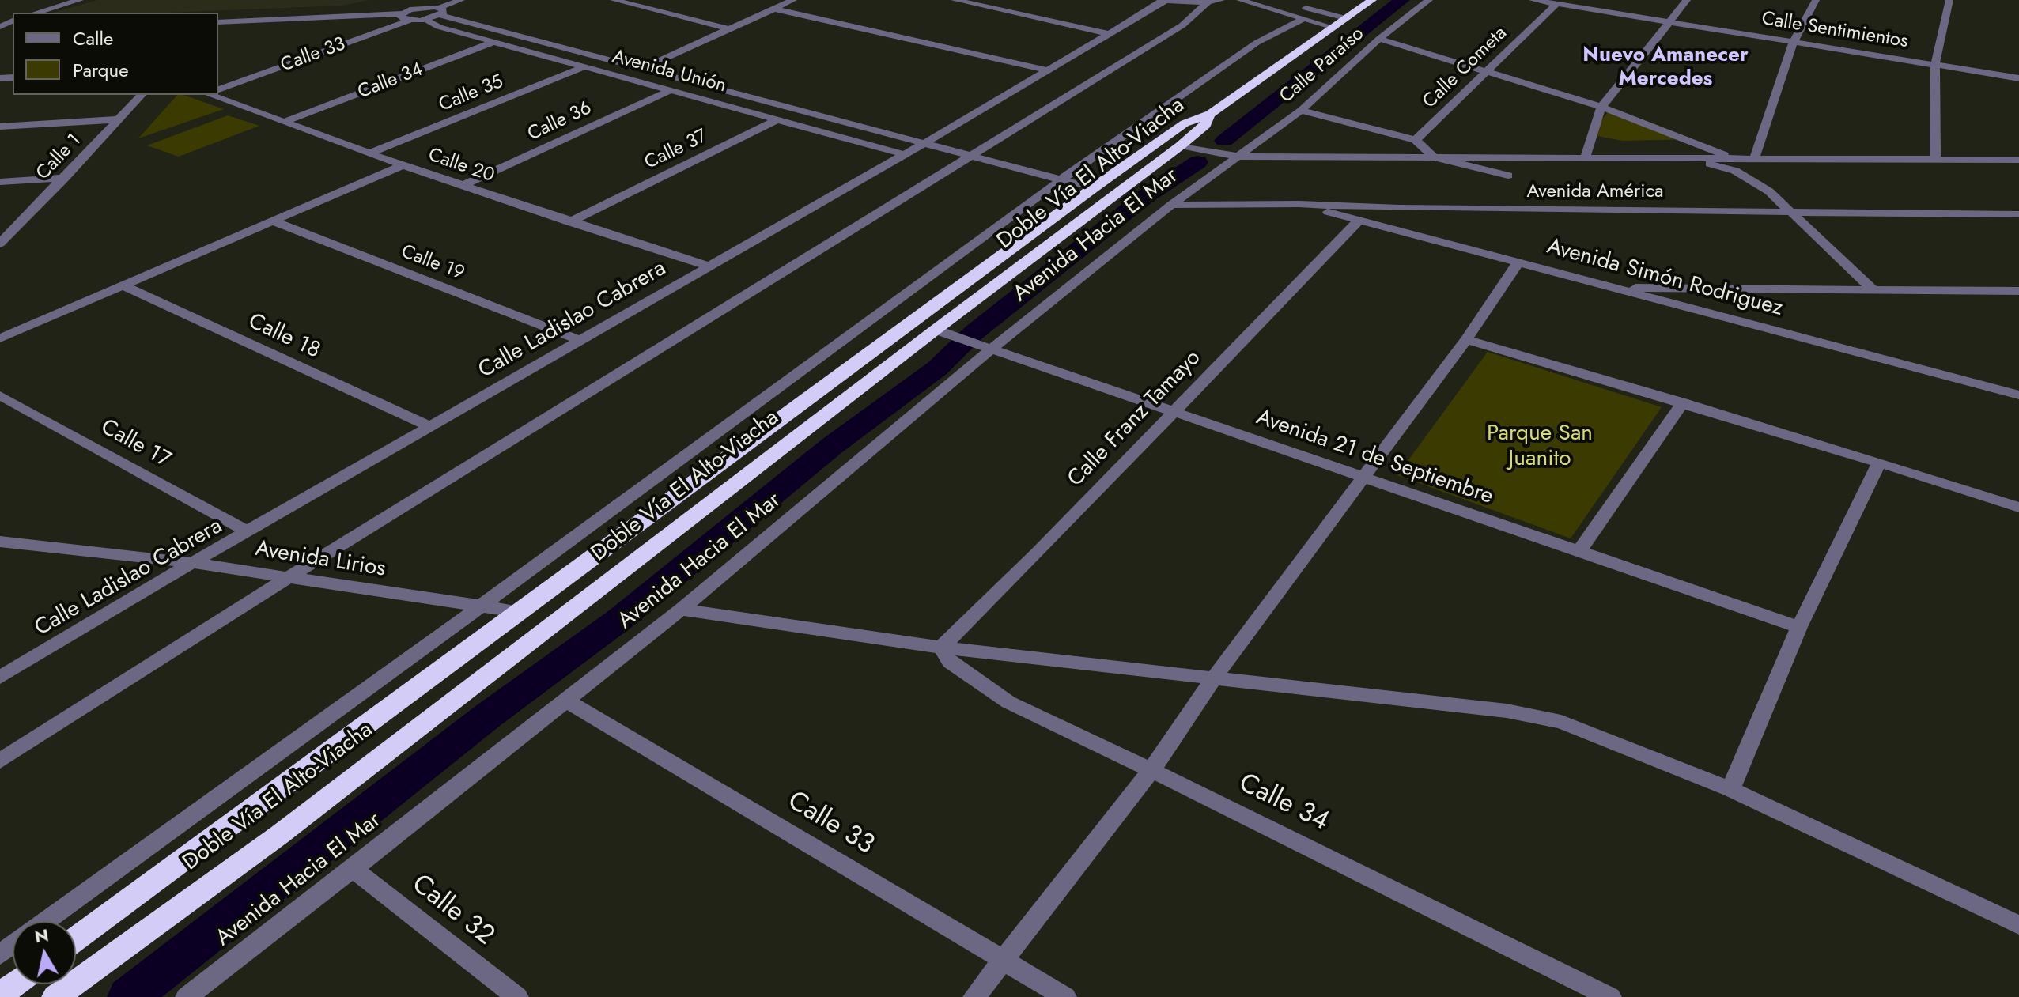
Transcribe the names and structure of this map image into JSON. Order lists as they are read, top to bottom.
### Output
{
  "streets": {
    "highway": ["Doble Vía El Alto-Viacha"],
    "street": [
      "Calle Sentimientos",
      "Calle 33",
      "Calle Paraíso",
      "Calle Cometa",
      "Avenida Unión",
      "Calle 34",
      "Calle 35",
      "Calle 36",
      "Calle 37",
      "Calle 1",
      "Calle 20",
      "Avenida América",
      "Avenida Hacia El Mar",
      "Calle 19",
      "Avenida Simón Rodriguez",
      "Calle Ladislao Cabrera",
      "Calle 18",
      "Calle Franz Tamayo",
      "Calle 17",
      "Avenida 21 de Septiembre",
      "Avenida Lirios",
      "Calle 32"
    ]
  },
  "crossings": [
    ["Calle Sentimientos", "Calle Cometa"],
    ["Calle 33", "Avenida Hacia El Mar"],
    ["Calle Paraíso", "Avenida América"],
    ["Calle Paraíso", "Avenida Hacia El Mar"],
    ["Calle Cometa", "Avenida América"],
    ["Avenida Unión", "Calle 34"],
    ["Avenida Unión", "Calle 35"],
    ["Avenida Unión", "Calle 36"],
    ["Avenida Unión", "Calle 37"],
    ["Avenida Unión", "Calle Ladislao Cabrera"],
    ["Calle 34", "Calle 20"],
    ["Calle 34", "Calle Franz Tamayo"],
    ["Calle 35", "Calle 20"],
    ["Calle 36", "Calle 20"],
    ["Calle 37", "Calle 20"],
    ["Calle 20", "Calle Ladislao Cabrera"],
    ["Doble Vía El Alto-Viacha", "Avenida América"],
    ["Doble Vía El Alto-Viacha", "Avenida 21 de Septiembre"],
    ["Doble Vía El Alto-Viacha", "Avenida Lirios"],
    ["Avenida América", "Avenida Hacia El Mar"],
    ["Avenida América", "Avenida Simón Rodriguez"],
    ["Avenida Hacia El Mar", "Avenida 21 de Septiembre"],
    ["Avenida Hacia El Mar", "Calle 32"],
    ["Calle 19", "Calle Ladislao Cabrera"],
    ["Avenida Simón Rodriguez", "Calle Franz Tamayo"],
    ["Calle Ladislao Cabrera", "Calle 18"],
    ["Calle Ladislao Cabrera", "Calle 17"],
    ["Calle Ladislao Cabrera", "Avenida Lirios"],
    ["Calle Franz Tamayo", "Avenida 21 de Septiembre"]
  ],
  "districts": ["Nuevo Amanecer Mercedes"],
  "parks": ["Parque San Juanito"],
  "legend": ["Calle", "Parque"],
  "north": "top"
}
